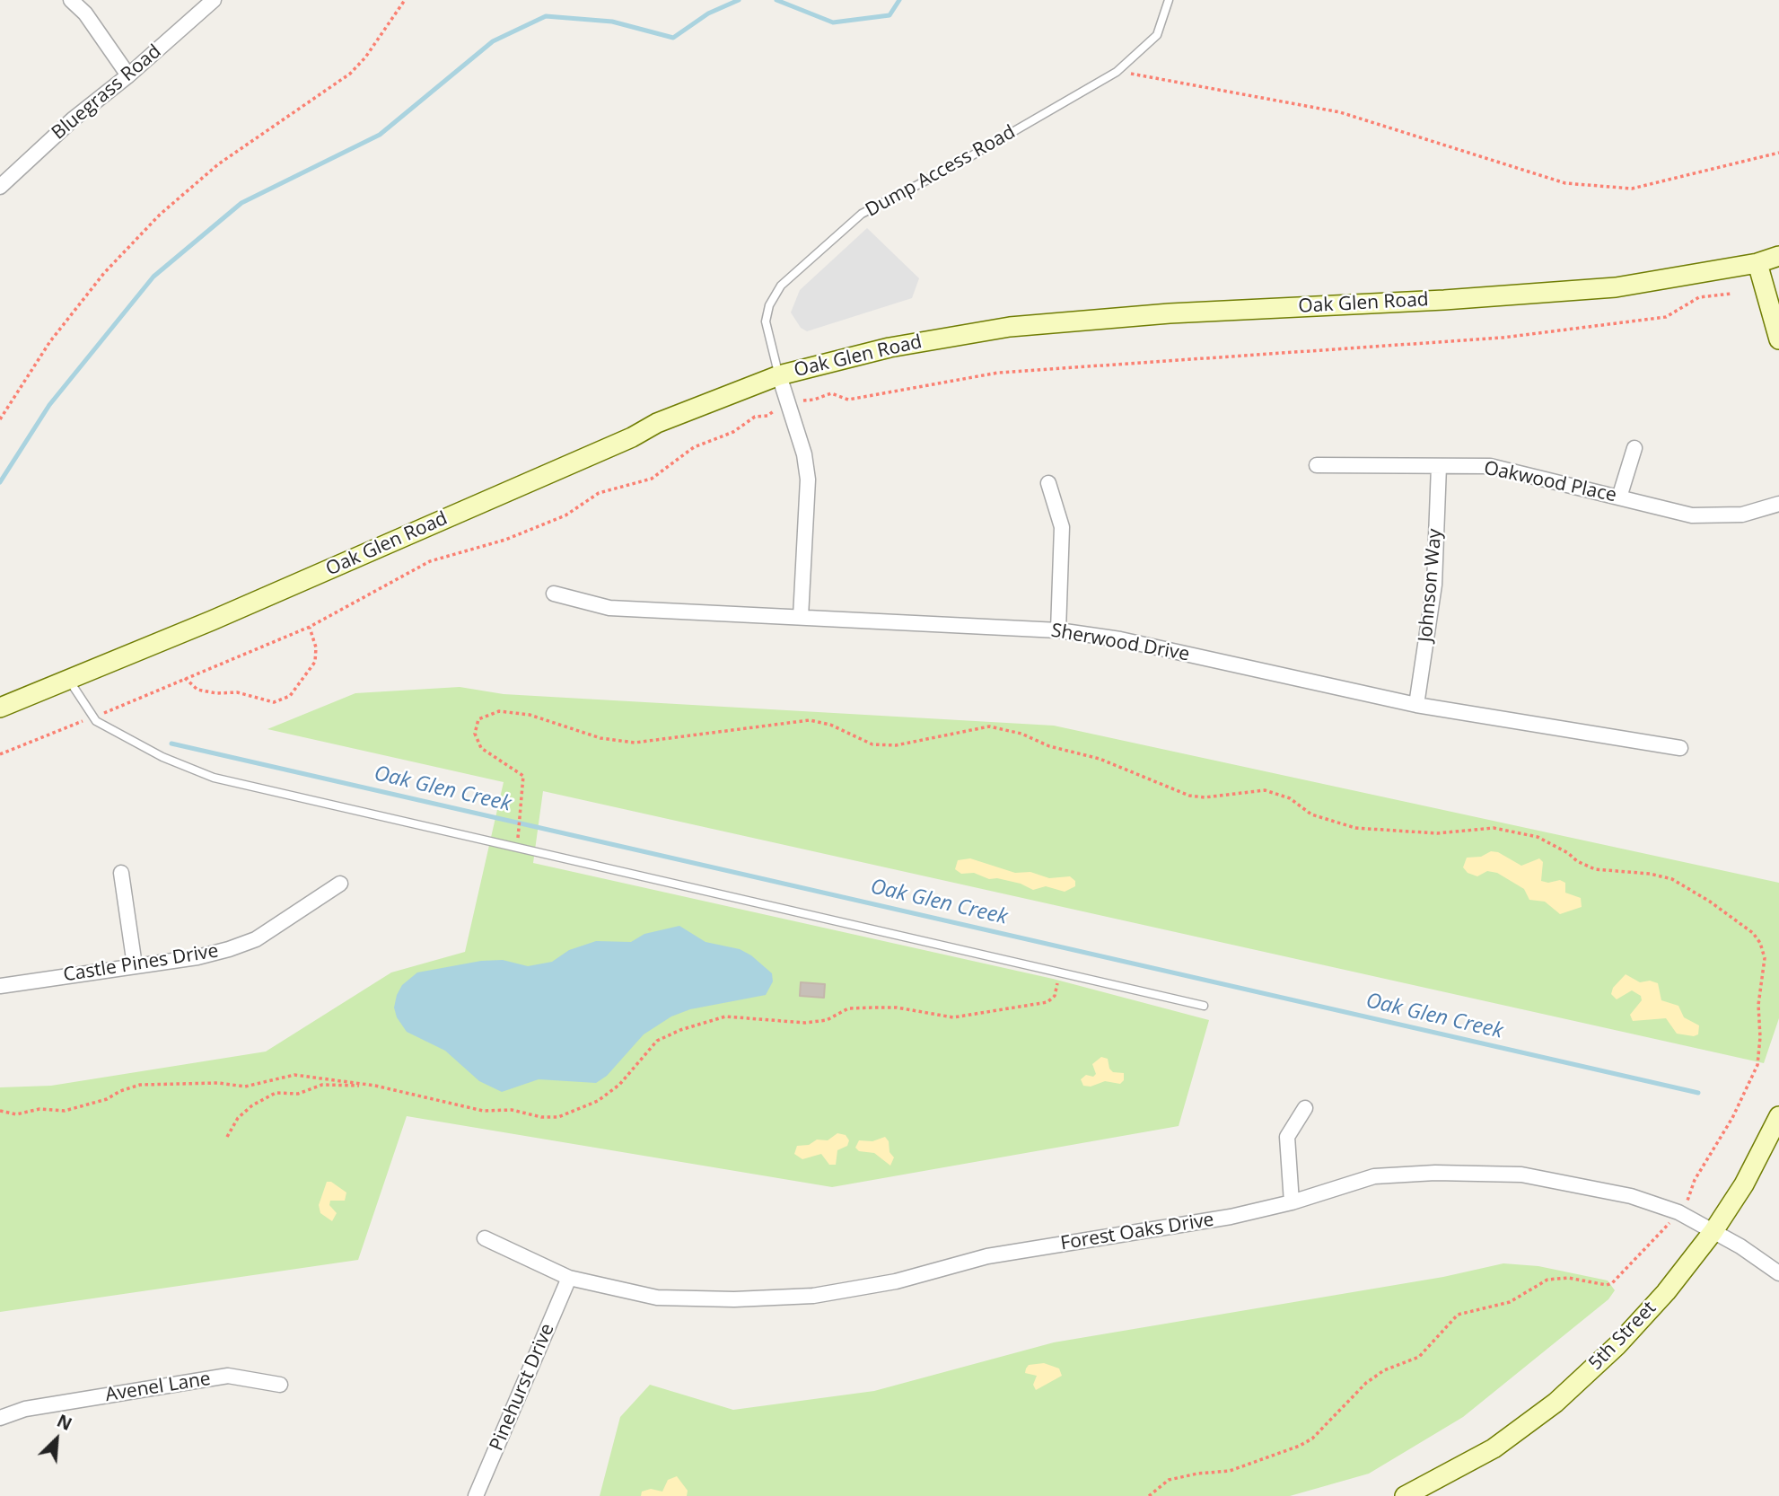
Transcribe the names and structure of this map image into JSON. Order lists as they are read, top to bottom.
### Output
{
  "streets": {
    "main road": ["Oak Glen Road", "5th Street"],
    "street": [
      "Bluegrass Road",
      "Oakwood Place",
      "Johnson Way",
      "Sherwood Drive",
      "Castle Pines Drive",
      "Forest Oaks Drive",
      "Avenel Lane",
      "Pinehurst Drive"
    ],
    "lane": ["Dump Access Road"]
  },
  "crossings": [
    ["Dump Access Road", "Oak Glen Road"],
    ["Oakwood Place", "Johnson Way"],
    ["Johnson Way", "Sherwood Drive"],
    ["Forest Oaks Drive", "5th Street"],
    ["Forest Oaks Drive", "Pinehurst Drive"]
  ],
  "water": ["Oak Glen Creek"],
  "north": "top right"
}
